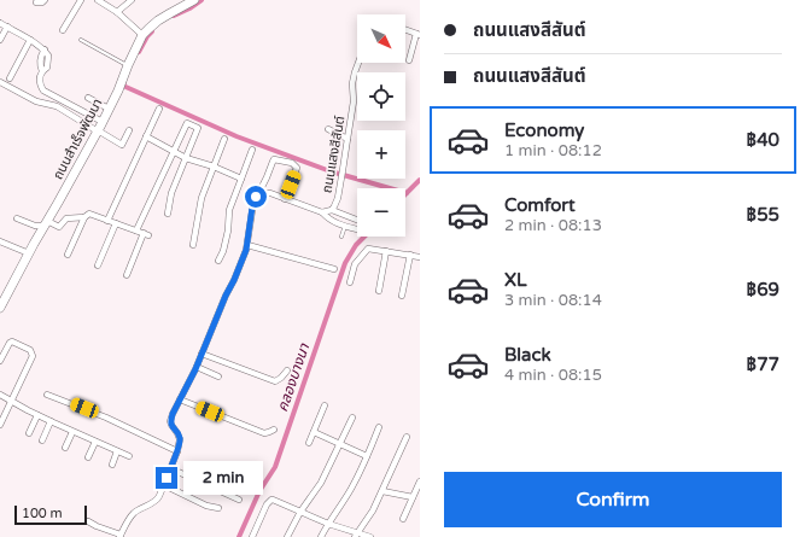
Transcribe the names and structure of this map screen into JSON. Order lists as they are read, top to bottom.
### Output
{
  "streets": {
    "street": ["ถนนสำเร็จพัฒนา", "ถนนแสงสีสันต์"]
  },
  "water": ["คลองบางนา"],
  "scale_bar": "100 m",
  "north": "bottom right",
  "page": {
    "banner": ["ถนนแสงสีสันต์", "ถนนแสงสีสันต์"],
    "map_buttons": ["+", "−"],
    "list": [
      {
        "name": "Economy",
        "note": "1 min · 08:12",
        "value": "฿40"
      },
      {
        "name": "Comfort",
        "note": "2 min · 08:13",
        "value": "฿55"
      },
      {
        "name": "XL",
        "note": "3 min · 08:14",
        "value": "฿69"
      },
      {
        "name": "Black",
        "note": "4 min · 08:15",
        "value": "฿77"
      }
    ],
    "bubble": "2 min",
    "buttons": "Confirm",
    "scale": "100 m"
  }
}
